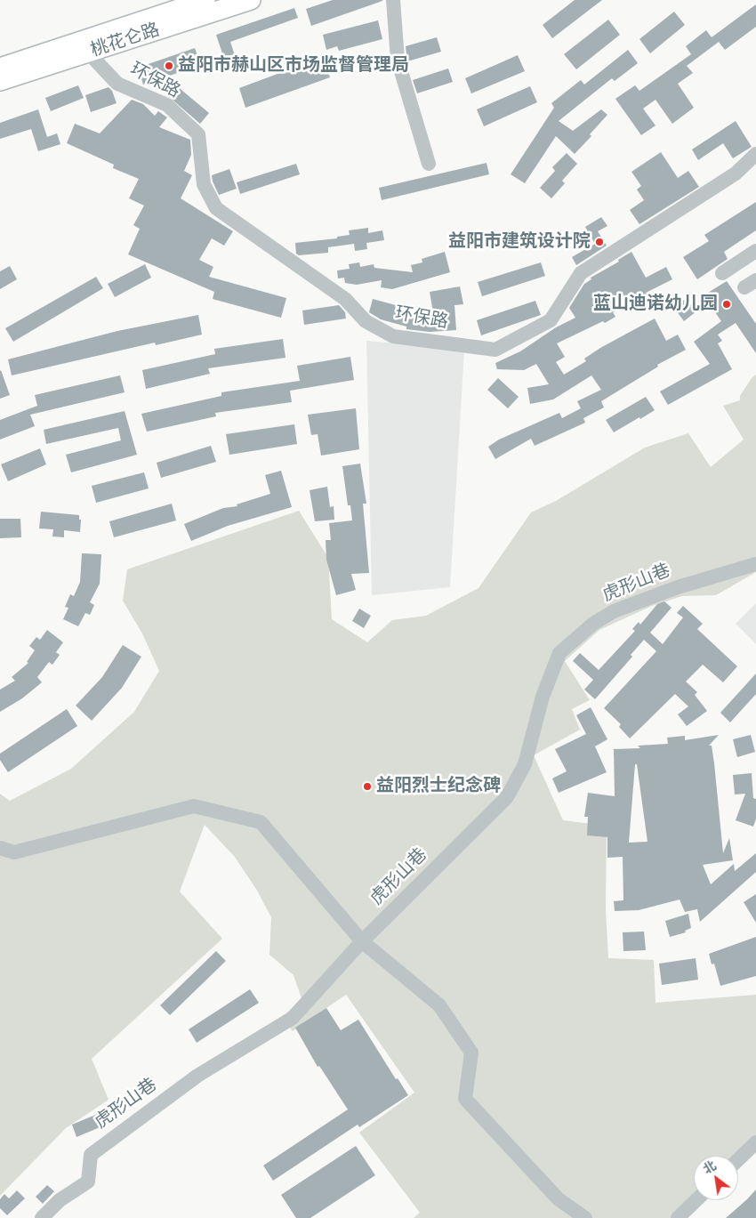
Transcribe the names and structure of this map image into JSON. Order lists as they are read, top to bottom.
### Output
{
  "streets": {
    "main road": ["桃花仑路"],
    "street": ["环保路", "虎形山巷"]
  },
  "crossings": [
    ["桃花仑路", "环保路"]
  ],
  "places": [
    "益阳市赫山区市场监督管理局",
    "益阳市建筑设计院",
    "蓝山迪诺幼儿园",
    "益阳烈士纪念碑"
  ],
  "north": "top left"
}
